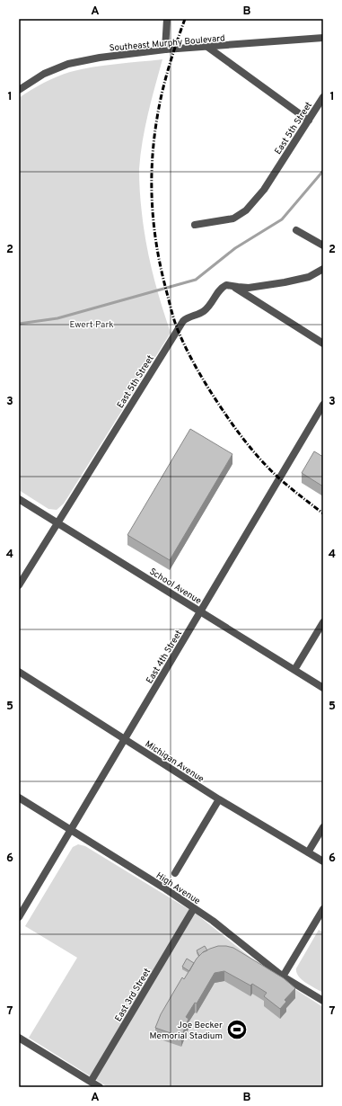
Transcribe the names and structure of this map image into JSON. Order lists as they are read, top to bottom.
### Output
{
  "streets": {
    "street": [
      "Southeast Murphy Boulevard",
      "East 5th Street",
      "School Avenue",
      "East 4th Street",
      "Michigan Avenue",
      "High Avenue",
      "East 3rd Street"
    ]
  },
  "crossings": [
    ["East 5th Street", "School Avenue"],
    ["School Avenue", "East 4th Street"],
    ["East 4th Street", "Michigan Avenue"],
    ["East 4th Street", "High Avenue"],
    ["High Avenue", "East 3rd Street"]
  ],
  "parks": ["Ewert Park"],
  "places": {
    "sports": ["Joe Becker Memorial Stadium"]
  },
  "grid": {
    "columns": ["A", "B"],
    "rows": [
      "1",
      "2",
      "3",
      "4",
      "5",
      "6",
      "7"
    ]
  }
}
